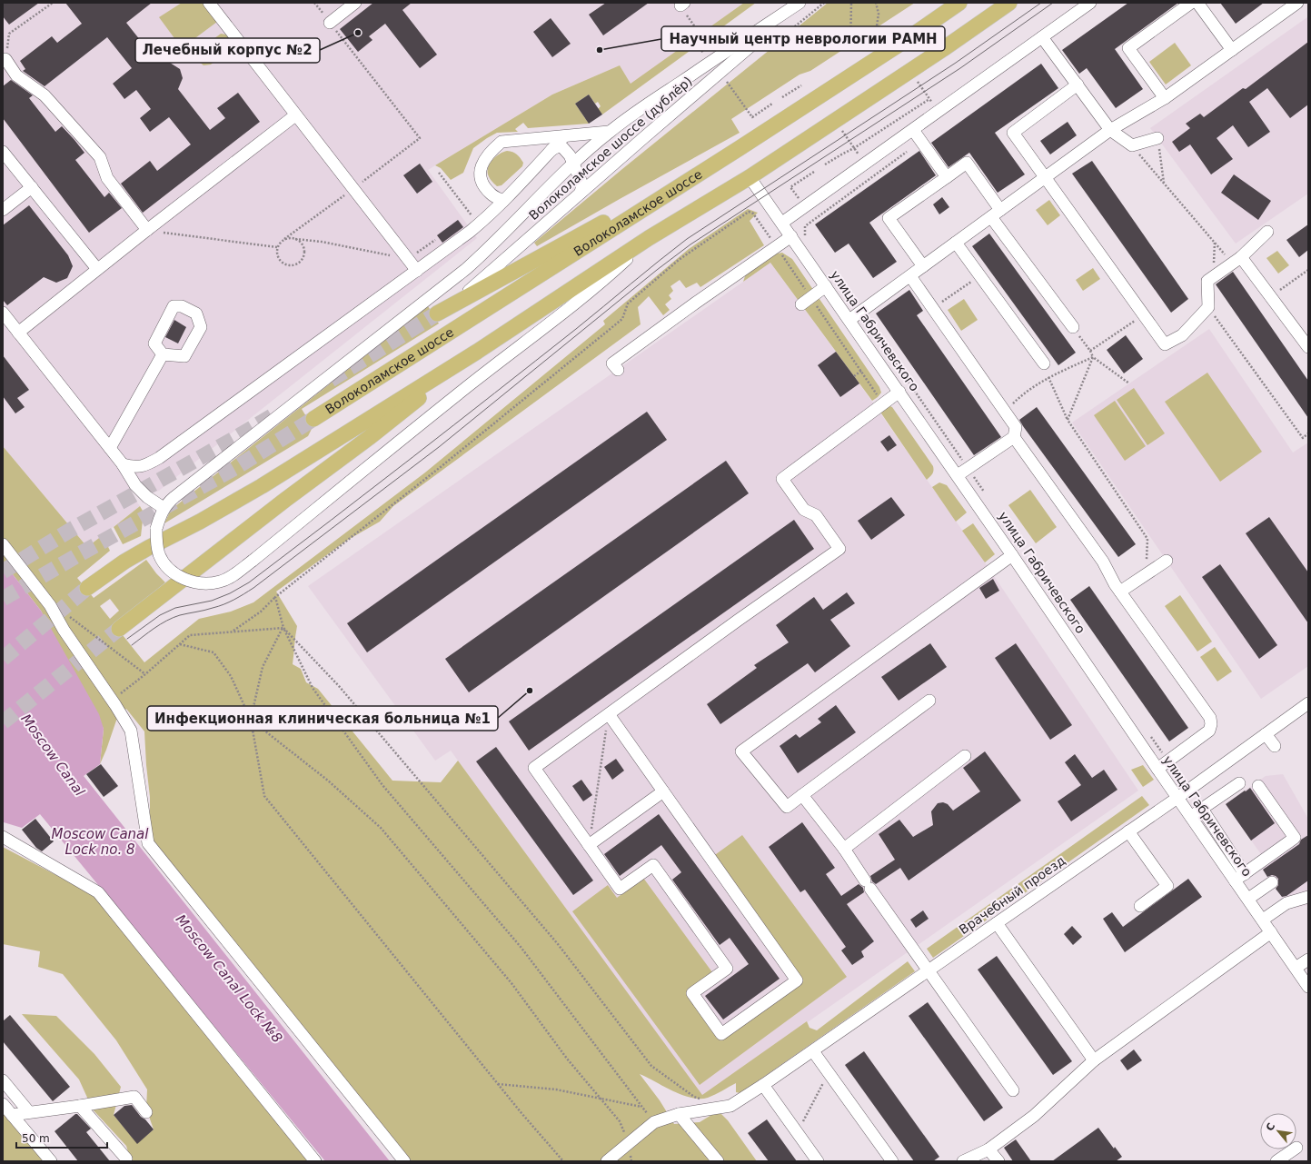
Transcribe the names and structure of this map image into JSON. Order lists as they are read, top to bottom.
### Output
{
  "streets": {
    "main road": ["Волоколамское шоссе"],
    "street": ["Волоколамское шоссе (дублёр)", "улица Габричевского", "Врачебный проезд"]
  },
  "crossings": [
    ["улица Габричевского", "Врачебный проезд"]
  ],
  "water": ["Moscow Canal", "Moscow Canal Lock no. 8", "Moscow Canal Lock №8"],
  "places": ["Лечебный корпус №2", "Научный центр неврологии РАМН", "Инфекционная клиническая больница №1"],
  "scale_bar": "50 m",
  "north": "top left"
}
